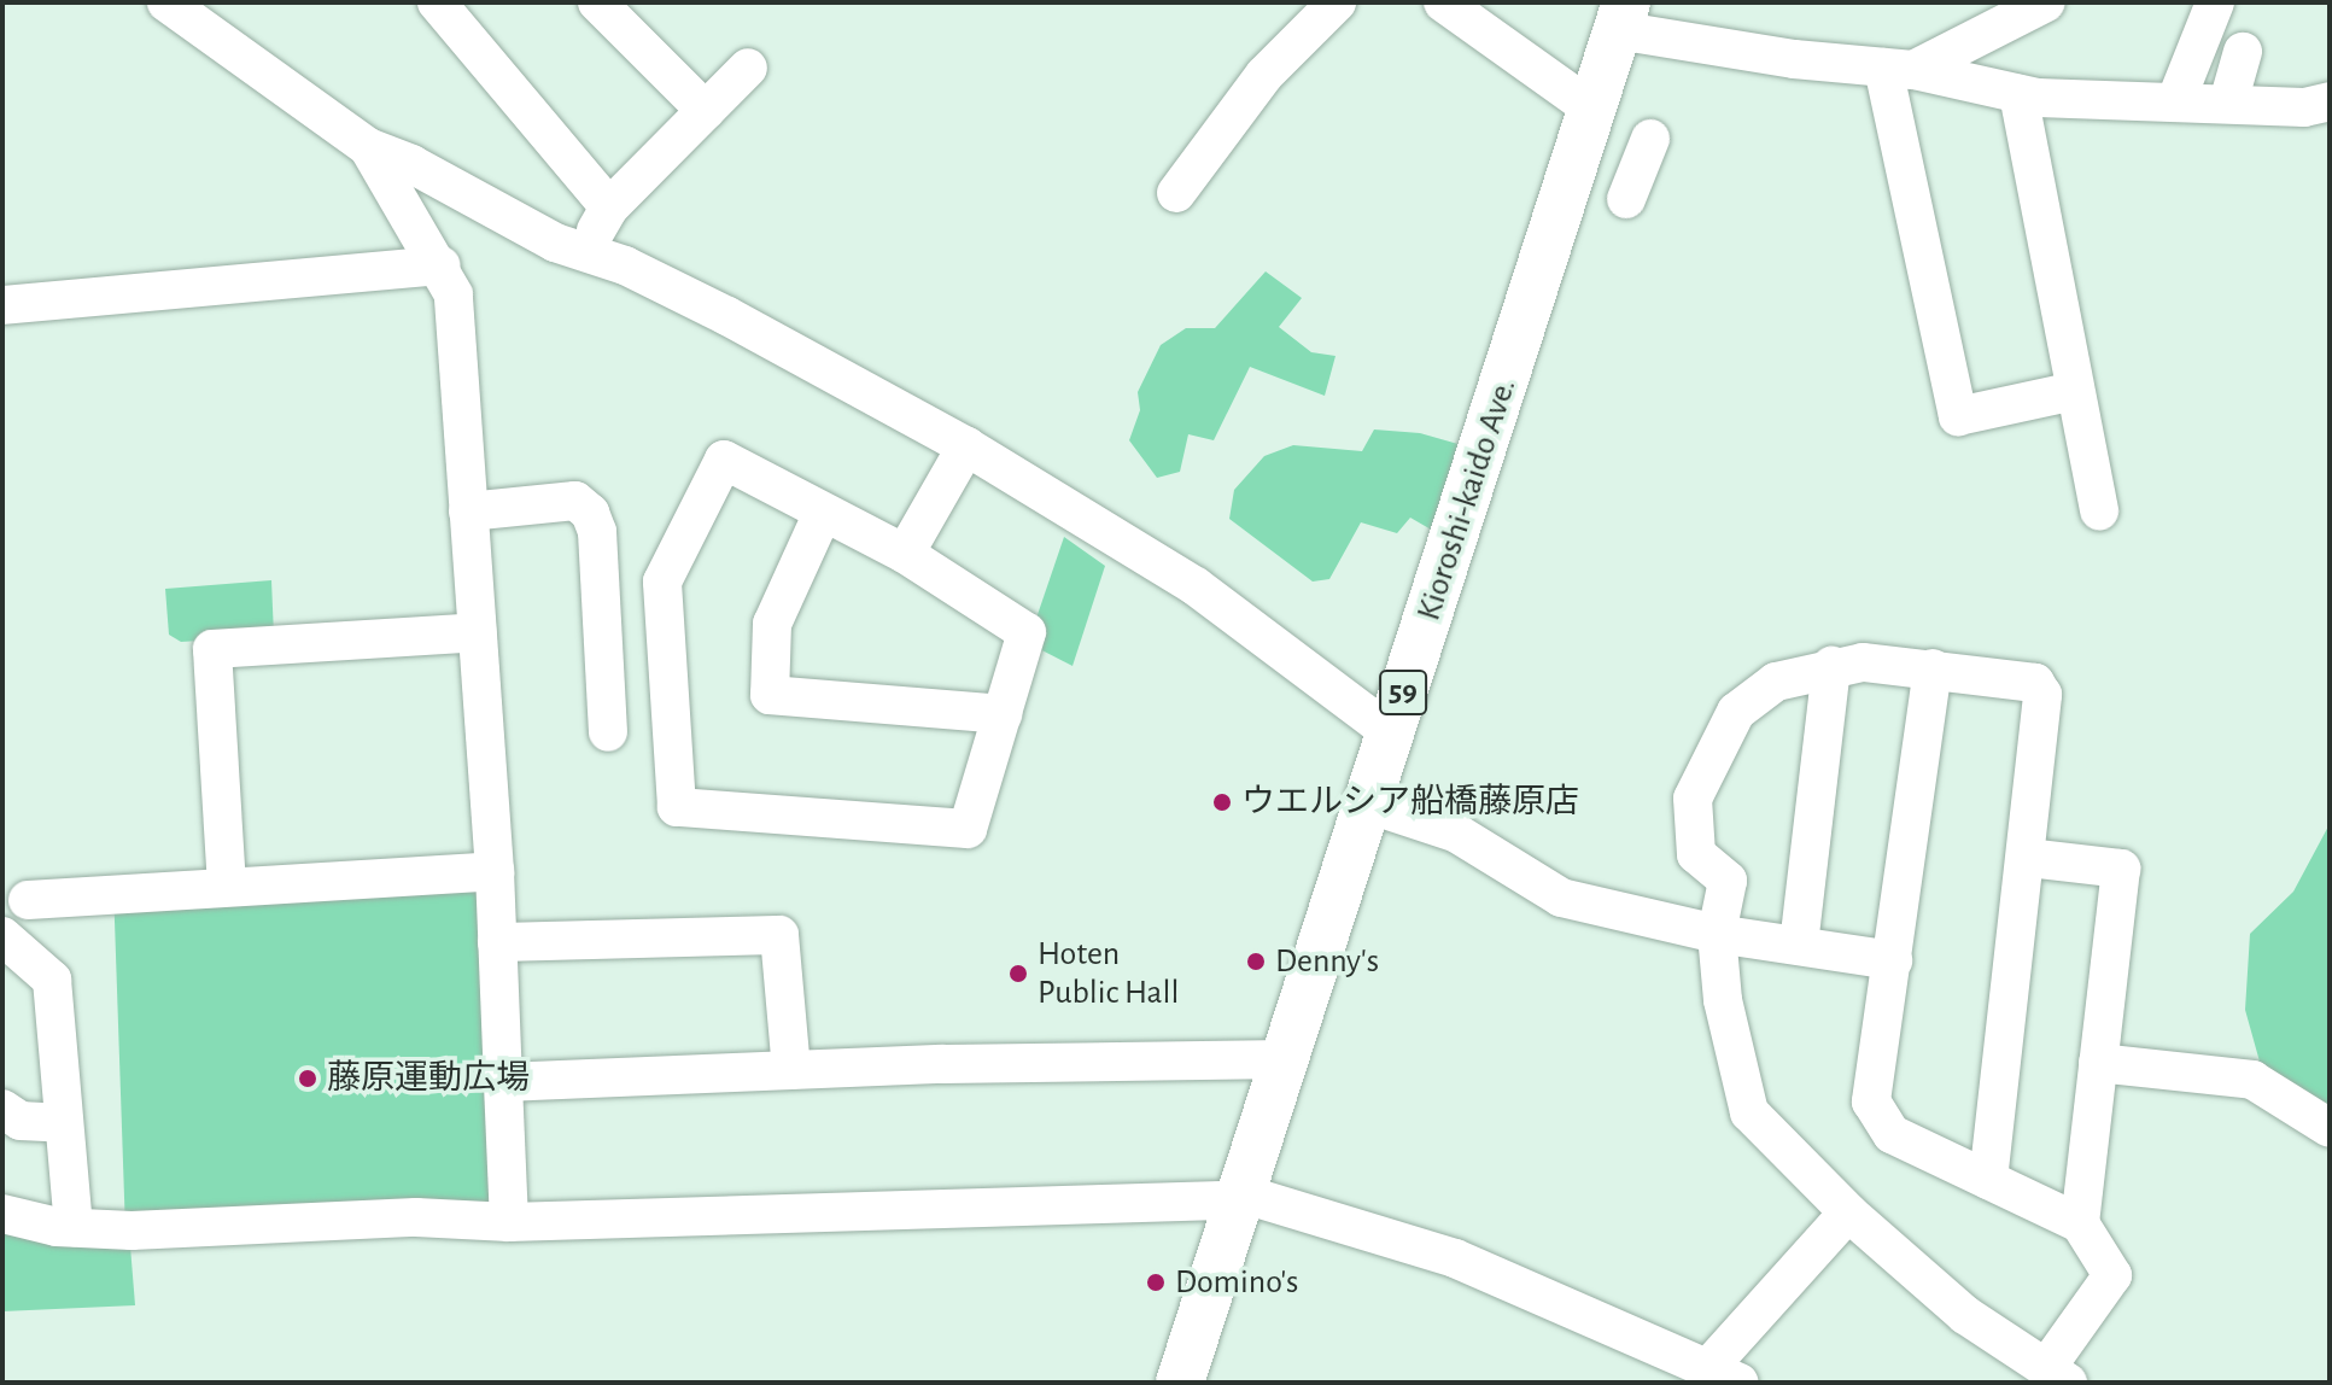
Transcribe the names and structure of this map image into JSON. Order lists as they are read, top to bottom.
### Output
{
  "streets": {
    "main road": ["Kioroshi-kaido Ave.", "59"]
  },
  "places": [
    "ウエルシア船橋藤原店",
    "Denny's",
    "Hoten Public Hall",
    "藤原運動広場",
    "Domino's"
  ]
}
